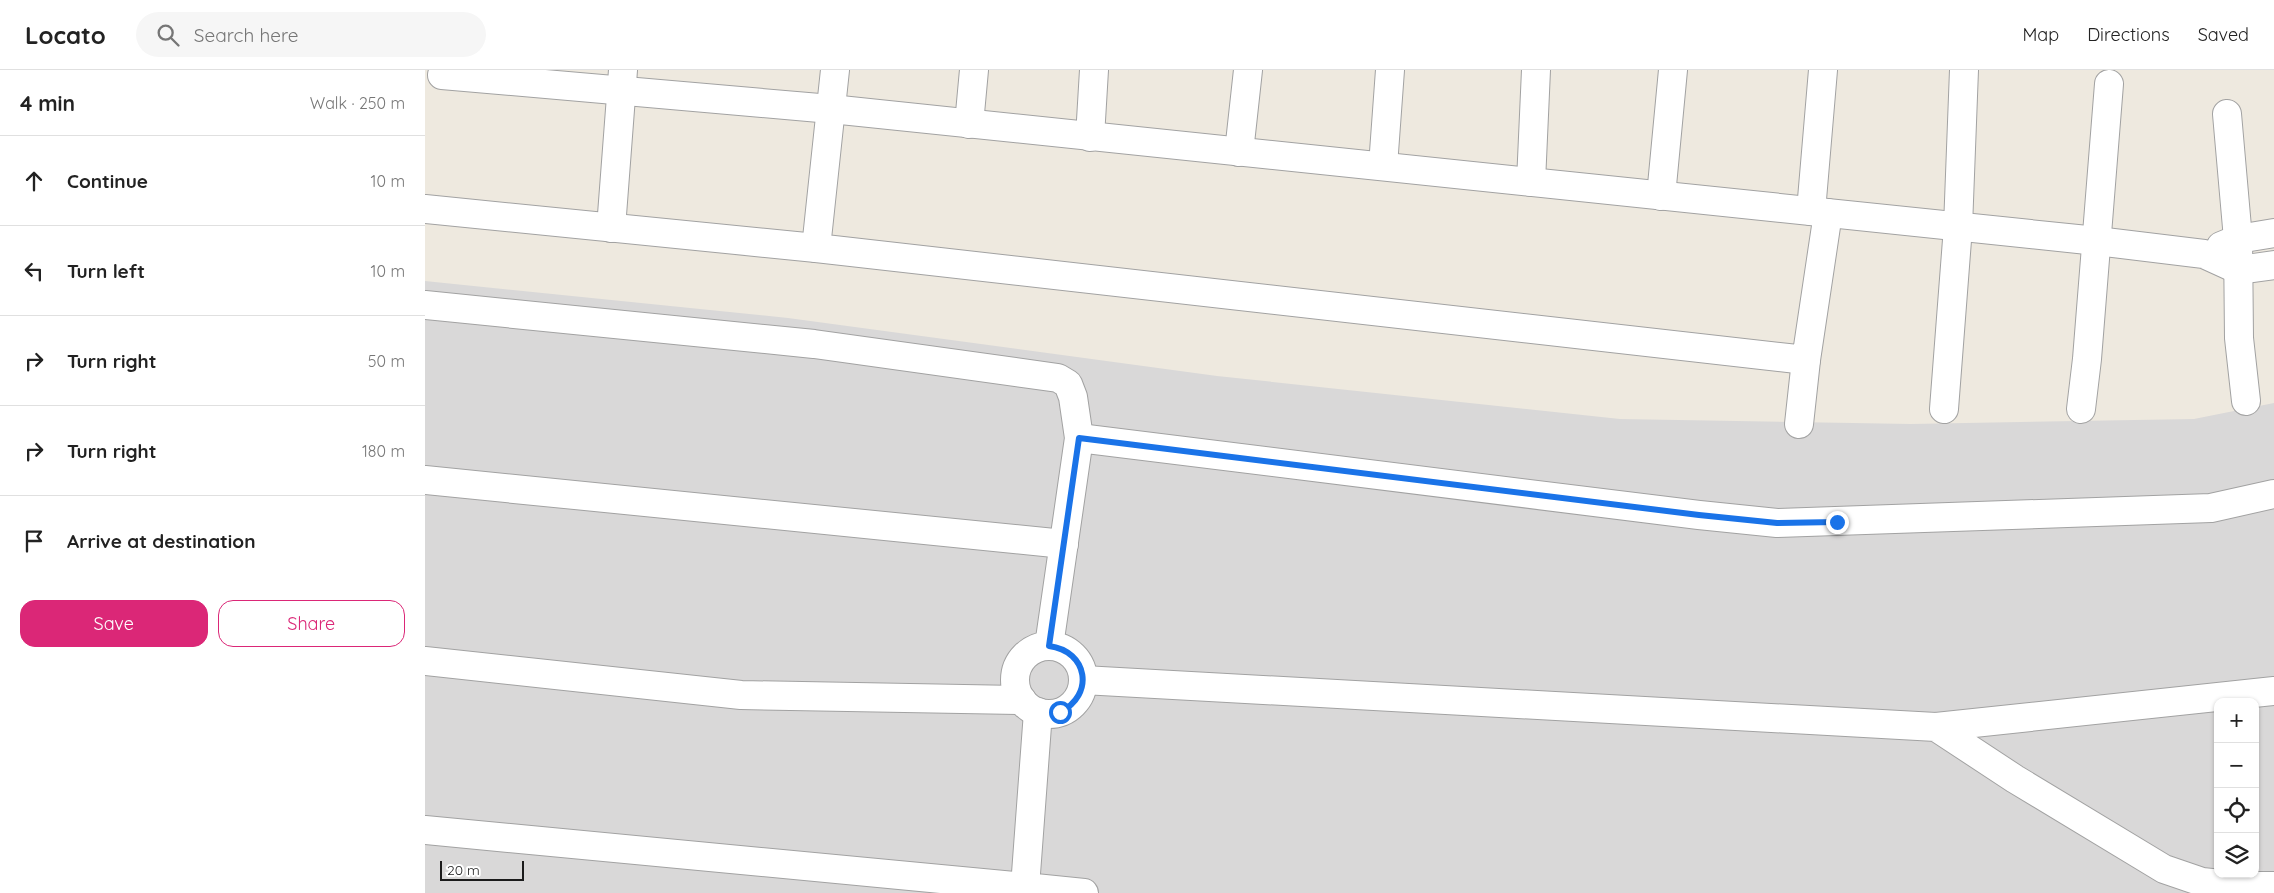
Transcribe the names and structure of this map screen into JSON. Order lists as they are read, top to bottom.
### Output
{
  "scale_bar": "20 m",
  "page": {
    "header": "Locato",
    "search": "Search here",
    "nav": ["Map", "Directions", "Saved"],
    "heading": ["4 min", "Walk · 250 m"],
    "list": [
      ["Continue", "10 m"],
      ["Turn left", "10 m"],
      ["Turn right", "50 m"],
      ["Turn right", "180 m"],
      "Arrive at destination"
    ],
    "buttons": ["Save", "Share"],
    "map_buttons": ["+", "−"],
    "scale": "20 m"
  }
}
